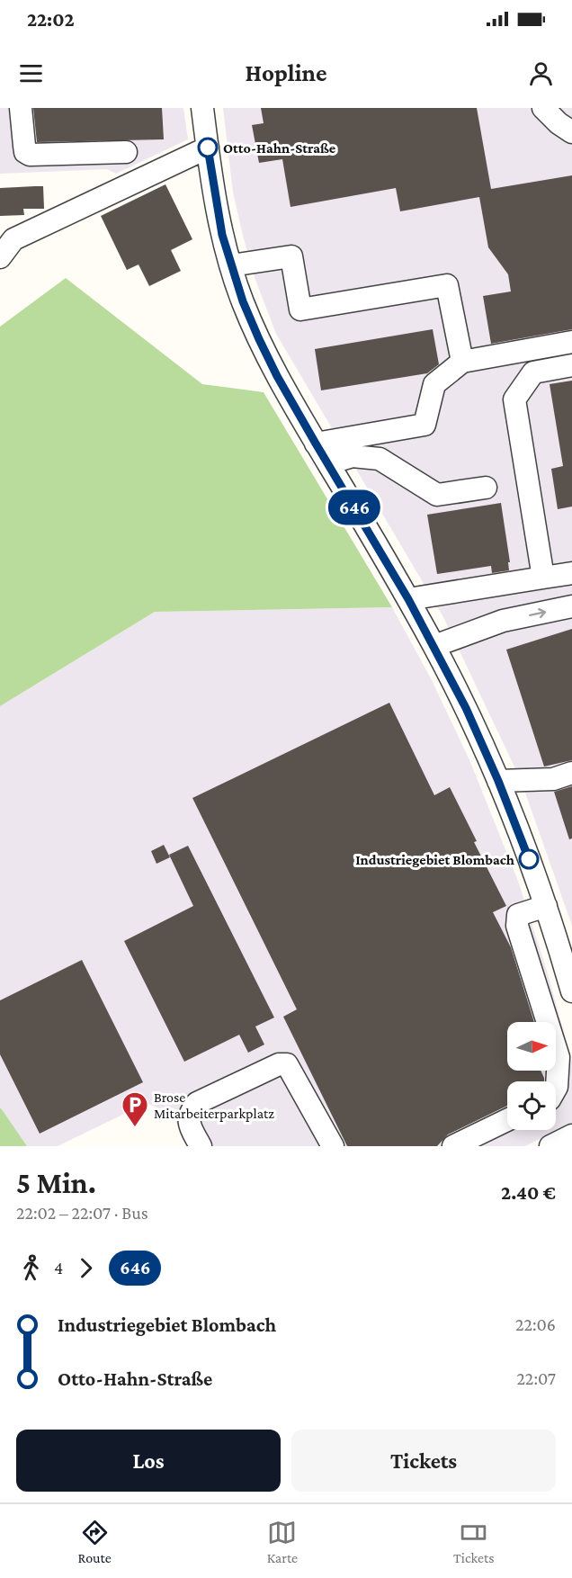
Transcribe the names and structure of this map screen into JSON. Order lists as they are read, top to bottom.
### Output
{
  "places": {
    "other": ["Otto-Hahn-Straße", "Industriegebiet Blombach"],
    "parking": ["Brose Mitarbeiterparkplatz"]
  },
  "lines": ["bus line 646"],
  "north": "right",
  "page": {
    "status": "22:02",
    "header": "Hopline",
    "on_map": "646",
    "heading": ["5 Min.", "22:02 – 22:07 · Bus", "2.40 €"],
    "legs": ["4", "646"],
    "list": [
      {
        "name": "Industriegebiet Blombach",
        "value": "22:06"
      },
      {
        "name": "Otto-Hahn-Straße",
        "value": "22:07"
      }
    ],
    "buttons": ["Los", "Tickets"],
    "tabs": ["Route", "Karte", "Tickets"]
  }
}
